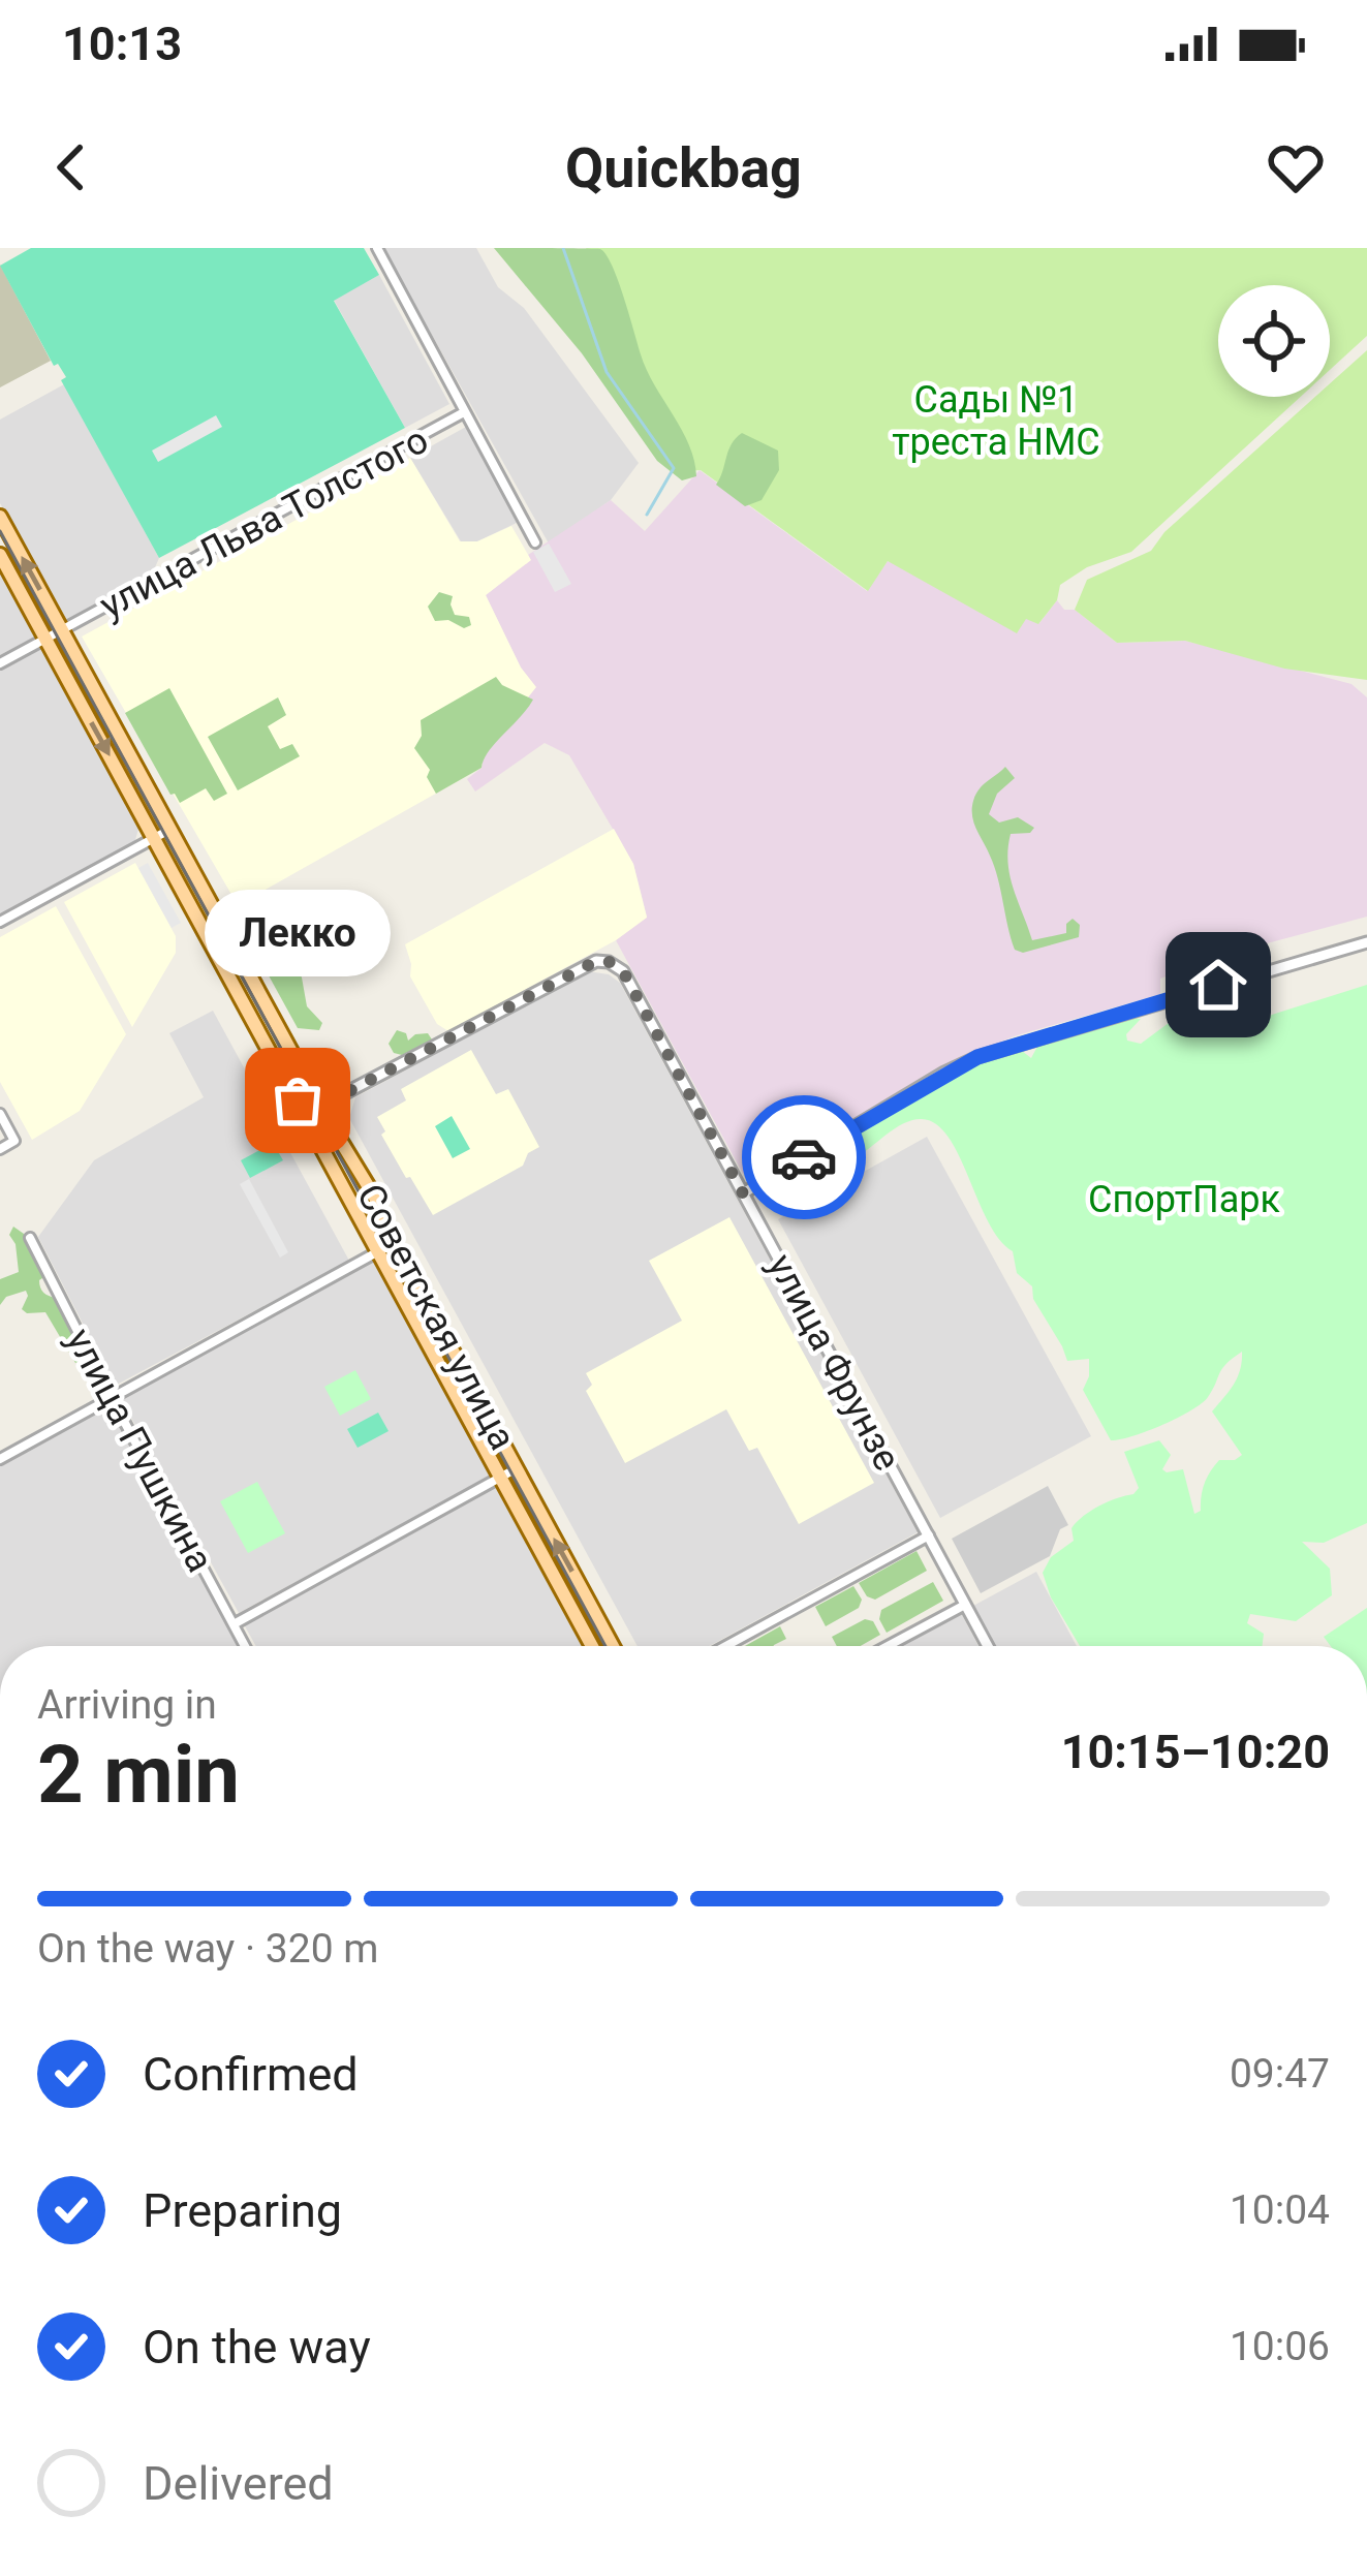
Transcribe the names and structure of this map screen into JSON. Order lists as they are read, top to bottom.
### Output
{
  "streets": {
    "main road": ["Советская улица"],
    "street": ["улица Льва Толстого", "улица Фрунзе", "улица Пушкина"]
  },
  "crossings": [
    ["улица Льва Толстого", "Советская улица"],
    ["Советская улица", "улица Фрунзе"]
  ],
  "parks": ["Сады №1 треста НМС", "СпортПарк"],
  "places": ["Лекко"],
  "page": {
    "status": "10:13",
    "header": "Quickbag",
    "bubble": "Лекко",
    "heading": ["2 min", "Arriving in", "10:15–10:20"],
    "bar": "On the way · 320 m",
    "list": [
      ["Confirmed", "09:47"],
      ["Preparing", "10:04"],
      ["On the way", "10:06"],
      "Delivered"
    ]
  }
}
